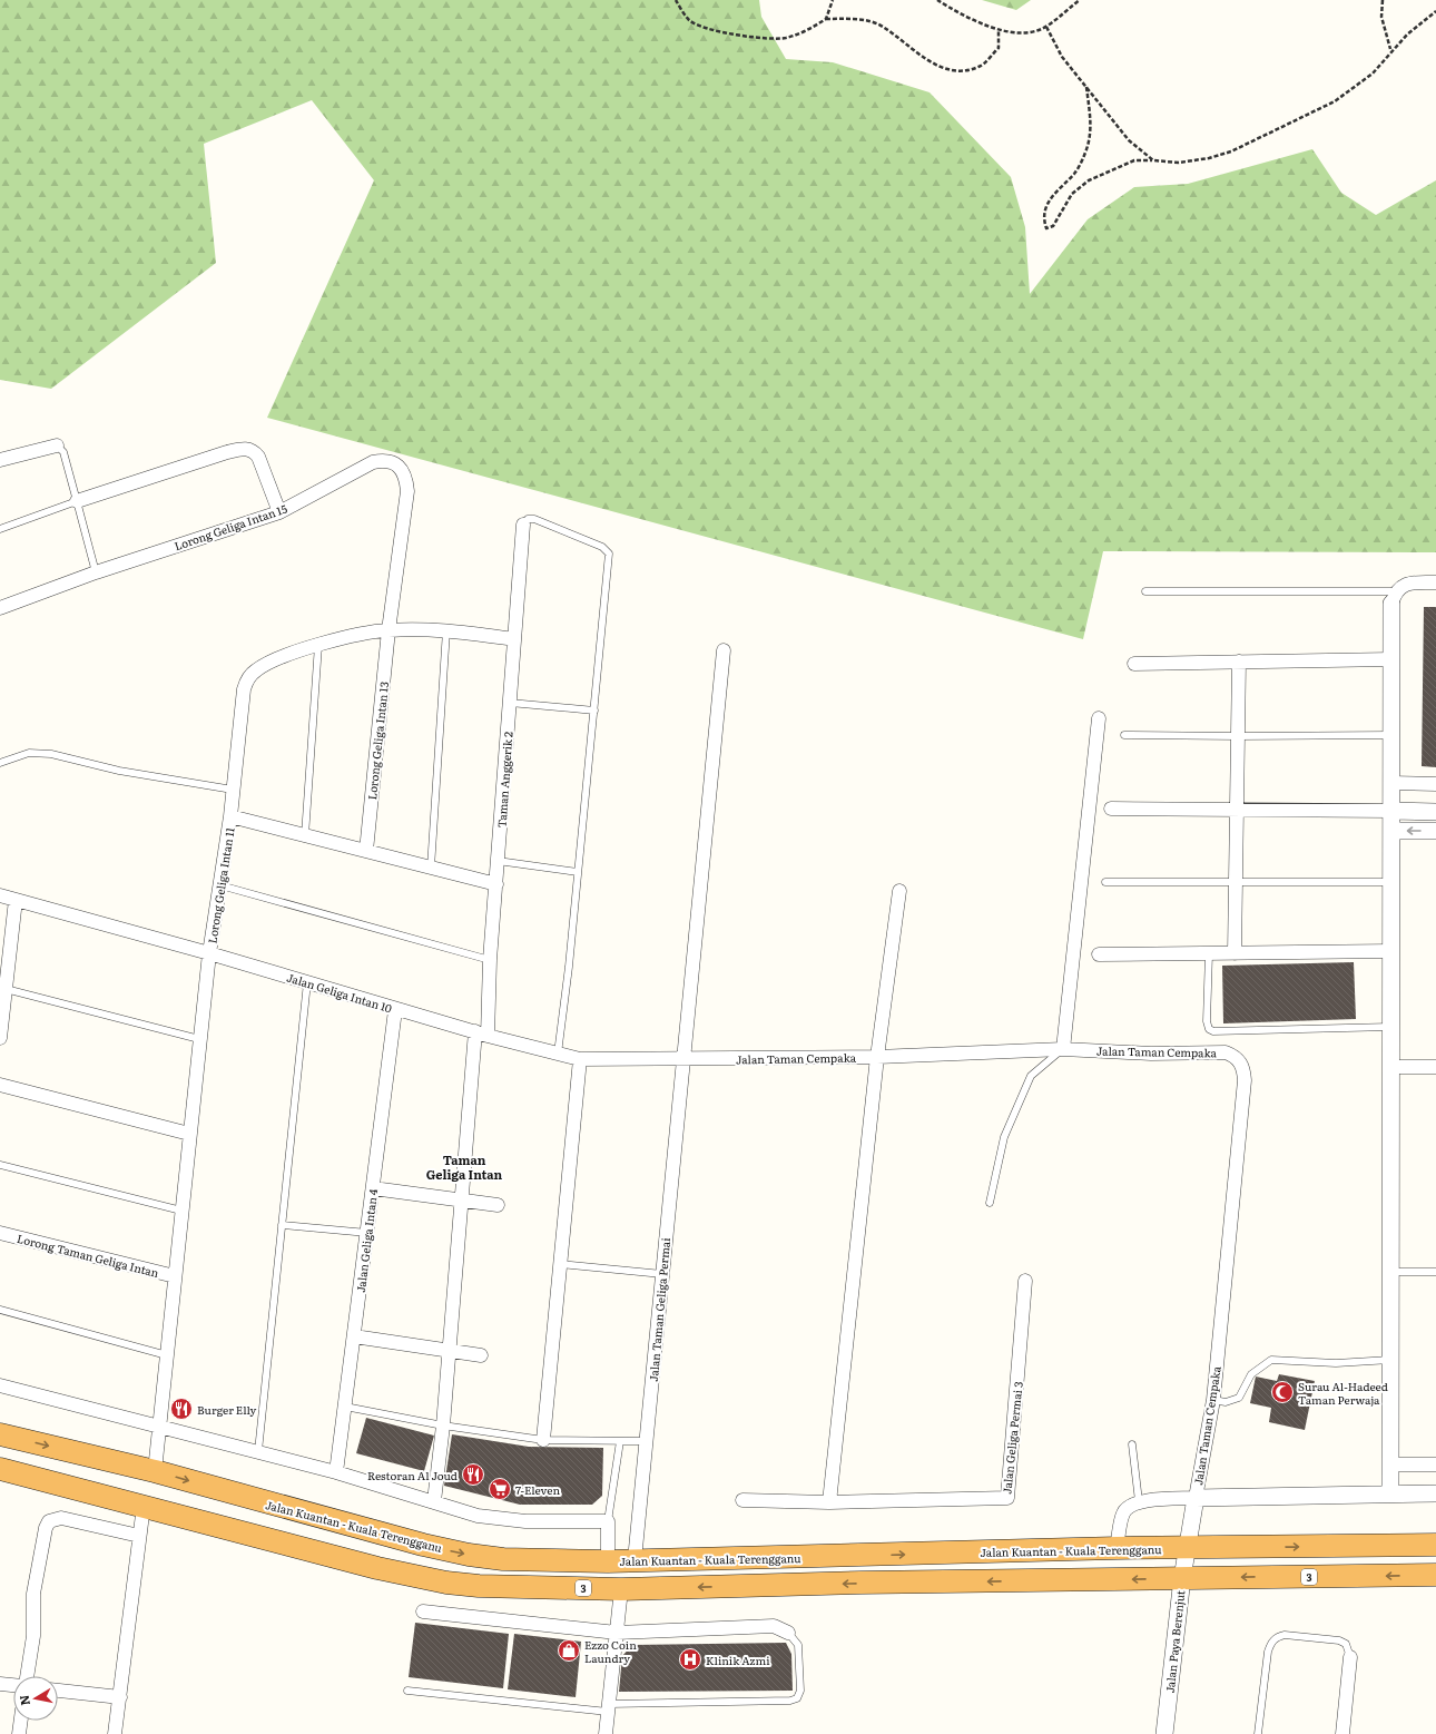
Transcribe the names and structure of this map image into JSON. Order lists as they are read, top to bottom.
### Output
{
  "streets": {
    "highway": ["Jalan Kuantan - Kuala Terengganu", "3"],
    "street": [
      "Lorong Geliga Intan 15",
      "Lorong Geliga Intan 13",
      "Taman Anggerik 2",
      "Lorong Geliga Intan 11",
      "Jalan Geliga Intan 10",
      "Jalan Taman Cempaka",
      "Jalan Geliga Intan 4",
      "Lorong Taman Geliga Intan",
      "Jalan Taman Geliga Permai",
      "Jalan Geliga Permai 3",
      "Jalan Paya Berenjut"
    ]
  },
  "crossings": [
    ["Lorong Geliga Intan 15", "Lorong Geliga Intan 13"],
    ["Lorong Geliga Intan 15", "Lorong Geliga Intan 11"],
    ["Lorong Geliga Intan 13", "Lorong Geliga Intan 11"],
    ["Taman Anggerik 2", "Lorong Geliga Intan 11"],
    ["Taman Anggerik 2", "Jalan Geliga Intan 10"],
    ["Lorong Geliga Intan 11", "Jalan Geliga Intan 10"],
    ["Lorong Geliga Intan 11", "Lorong Taman Geliga Intan"],
    ["Lorong Geliga Intan 11", "Jalan Kuantan - Kuala Terengganu"],
    ["Jalan Geliga Intan 10", "Jalan Taman Cempaka"],
    ["Jalan Geliga Intan 10", "Jalan Geliga Intan 4"],
    ["Jalan Geliga Intan 10", "Jalan Taman Geliga Permai"],
    ["Jalan Taman Cempaka", "Jalan Taman Geliga Permai"],
    ["Jalan Taman Cempaka", "Jalan Paya Berenjut"],
    ["Jalan Taman Geliga Permai", "Jalan Kuantan - Kuala Terengganu"],
    ["Jalan Kuantan - Kuala Terengganu", "Jalan Paya Berenjut"],
    ["3", "Jalan Paya Berenjut"]
  ],
  "districts": ["Taman Geliga Intan"],
  "places": {
    "mosque": ["Surau Al-Hadeed Taman Perwaja"],
    "restaurant": ["Burger Elly", "Restoran Al Joud"],
    "supermarket": ["7-Eleven"],
    "shop": ["Ezzo Coin Laundry"],
    "hospital": ["Klinik Azmi"]
  },
  "north": "left"
}
